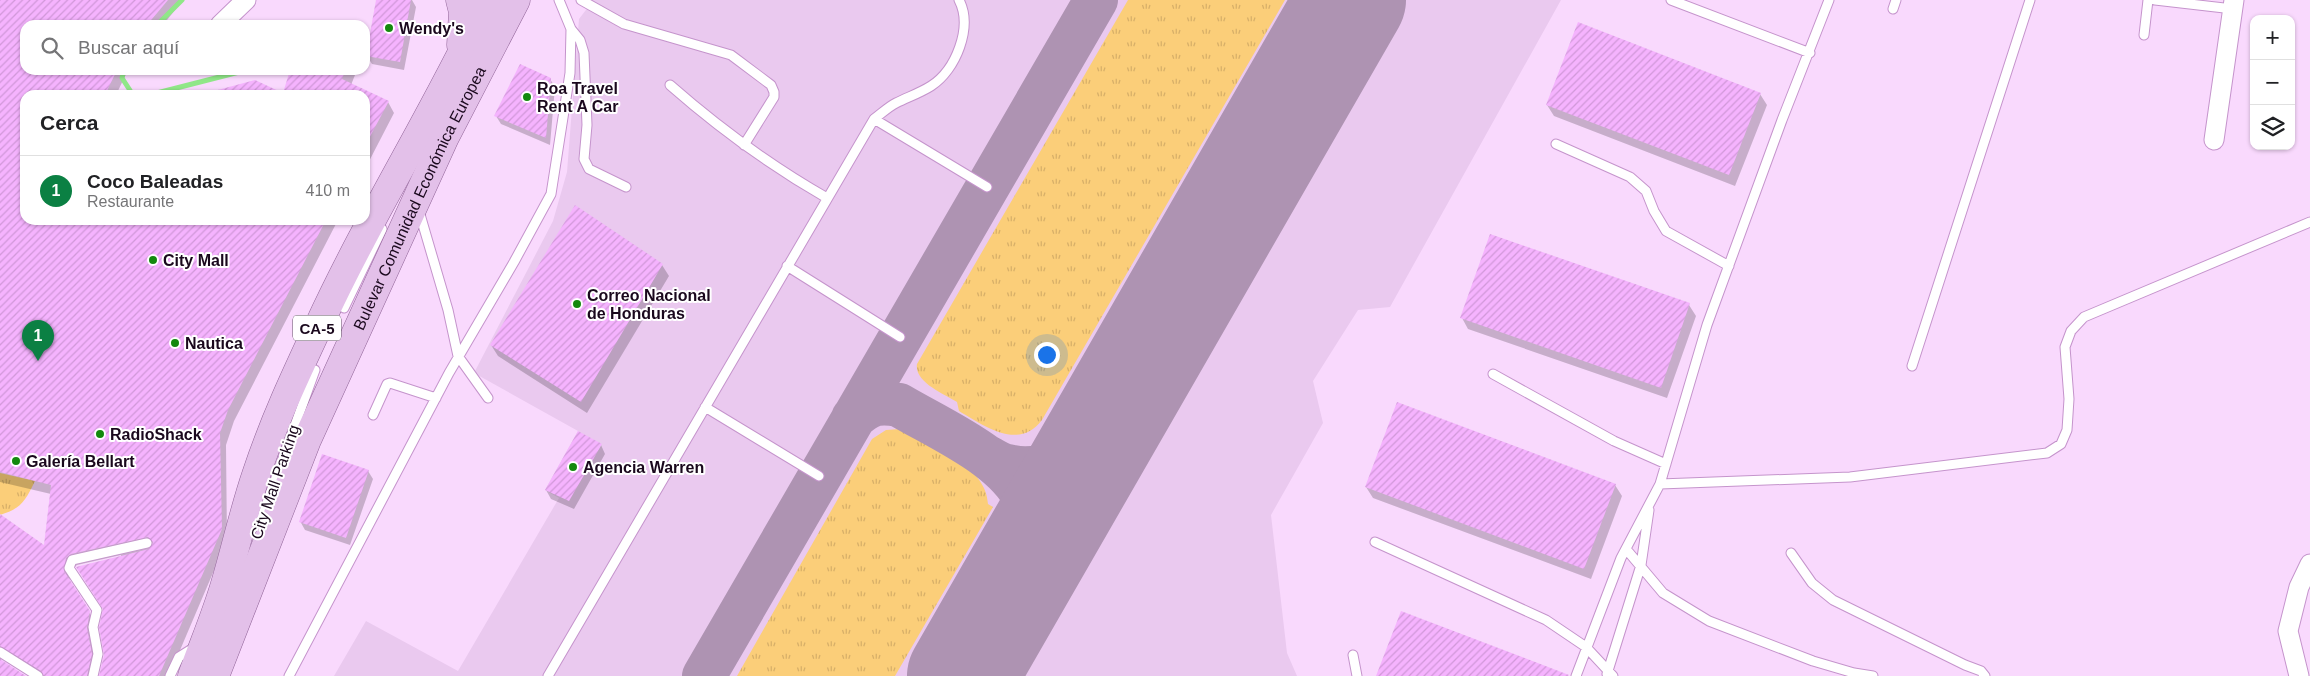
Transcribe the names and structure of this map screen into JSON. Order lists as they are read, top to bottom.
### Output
{
  "streets": {
    "main road": ["Bulevar Comunidad Económica Europea", "CA-5"],
    "lane": ["City Mall Parking"]
  },
  "crossings": [
    ["Bulevar Comunidad Económica Europea", "City Mall Parking"]
  ],
  "places": [
    "Wendy's",
    "Roa Travel Rent A Car",
    "City Mall",
    "Correo Nacional de Honduras",
    "Nautica",
    "RadioShack",
    "Galería Bellart",
    "Agencia Warren"
  ],
  "page": {
    "map_buttons": ["+", "−"],
    "search": "Buscar aquí",
    "heading": "Cerca",
    "list": [
      {
        "mark": "1",
        "name": "Coco Baleadas",
        "note": "Restaurante",
        "value": "410 m"
      }
    ],
    "pins": "1"
  }
}
